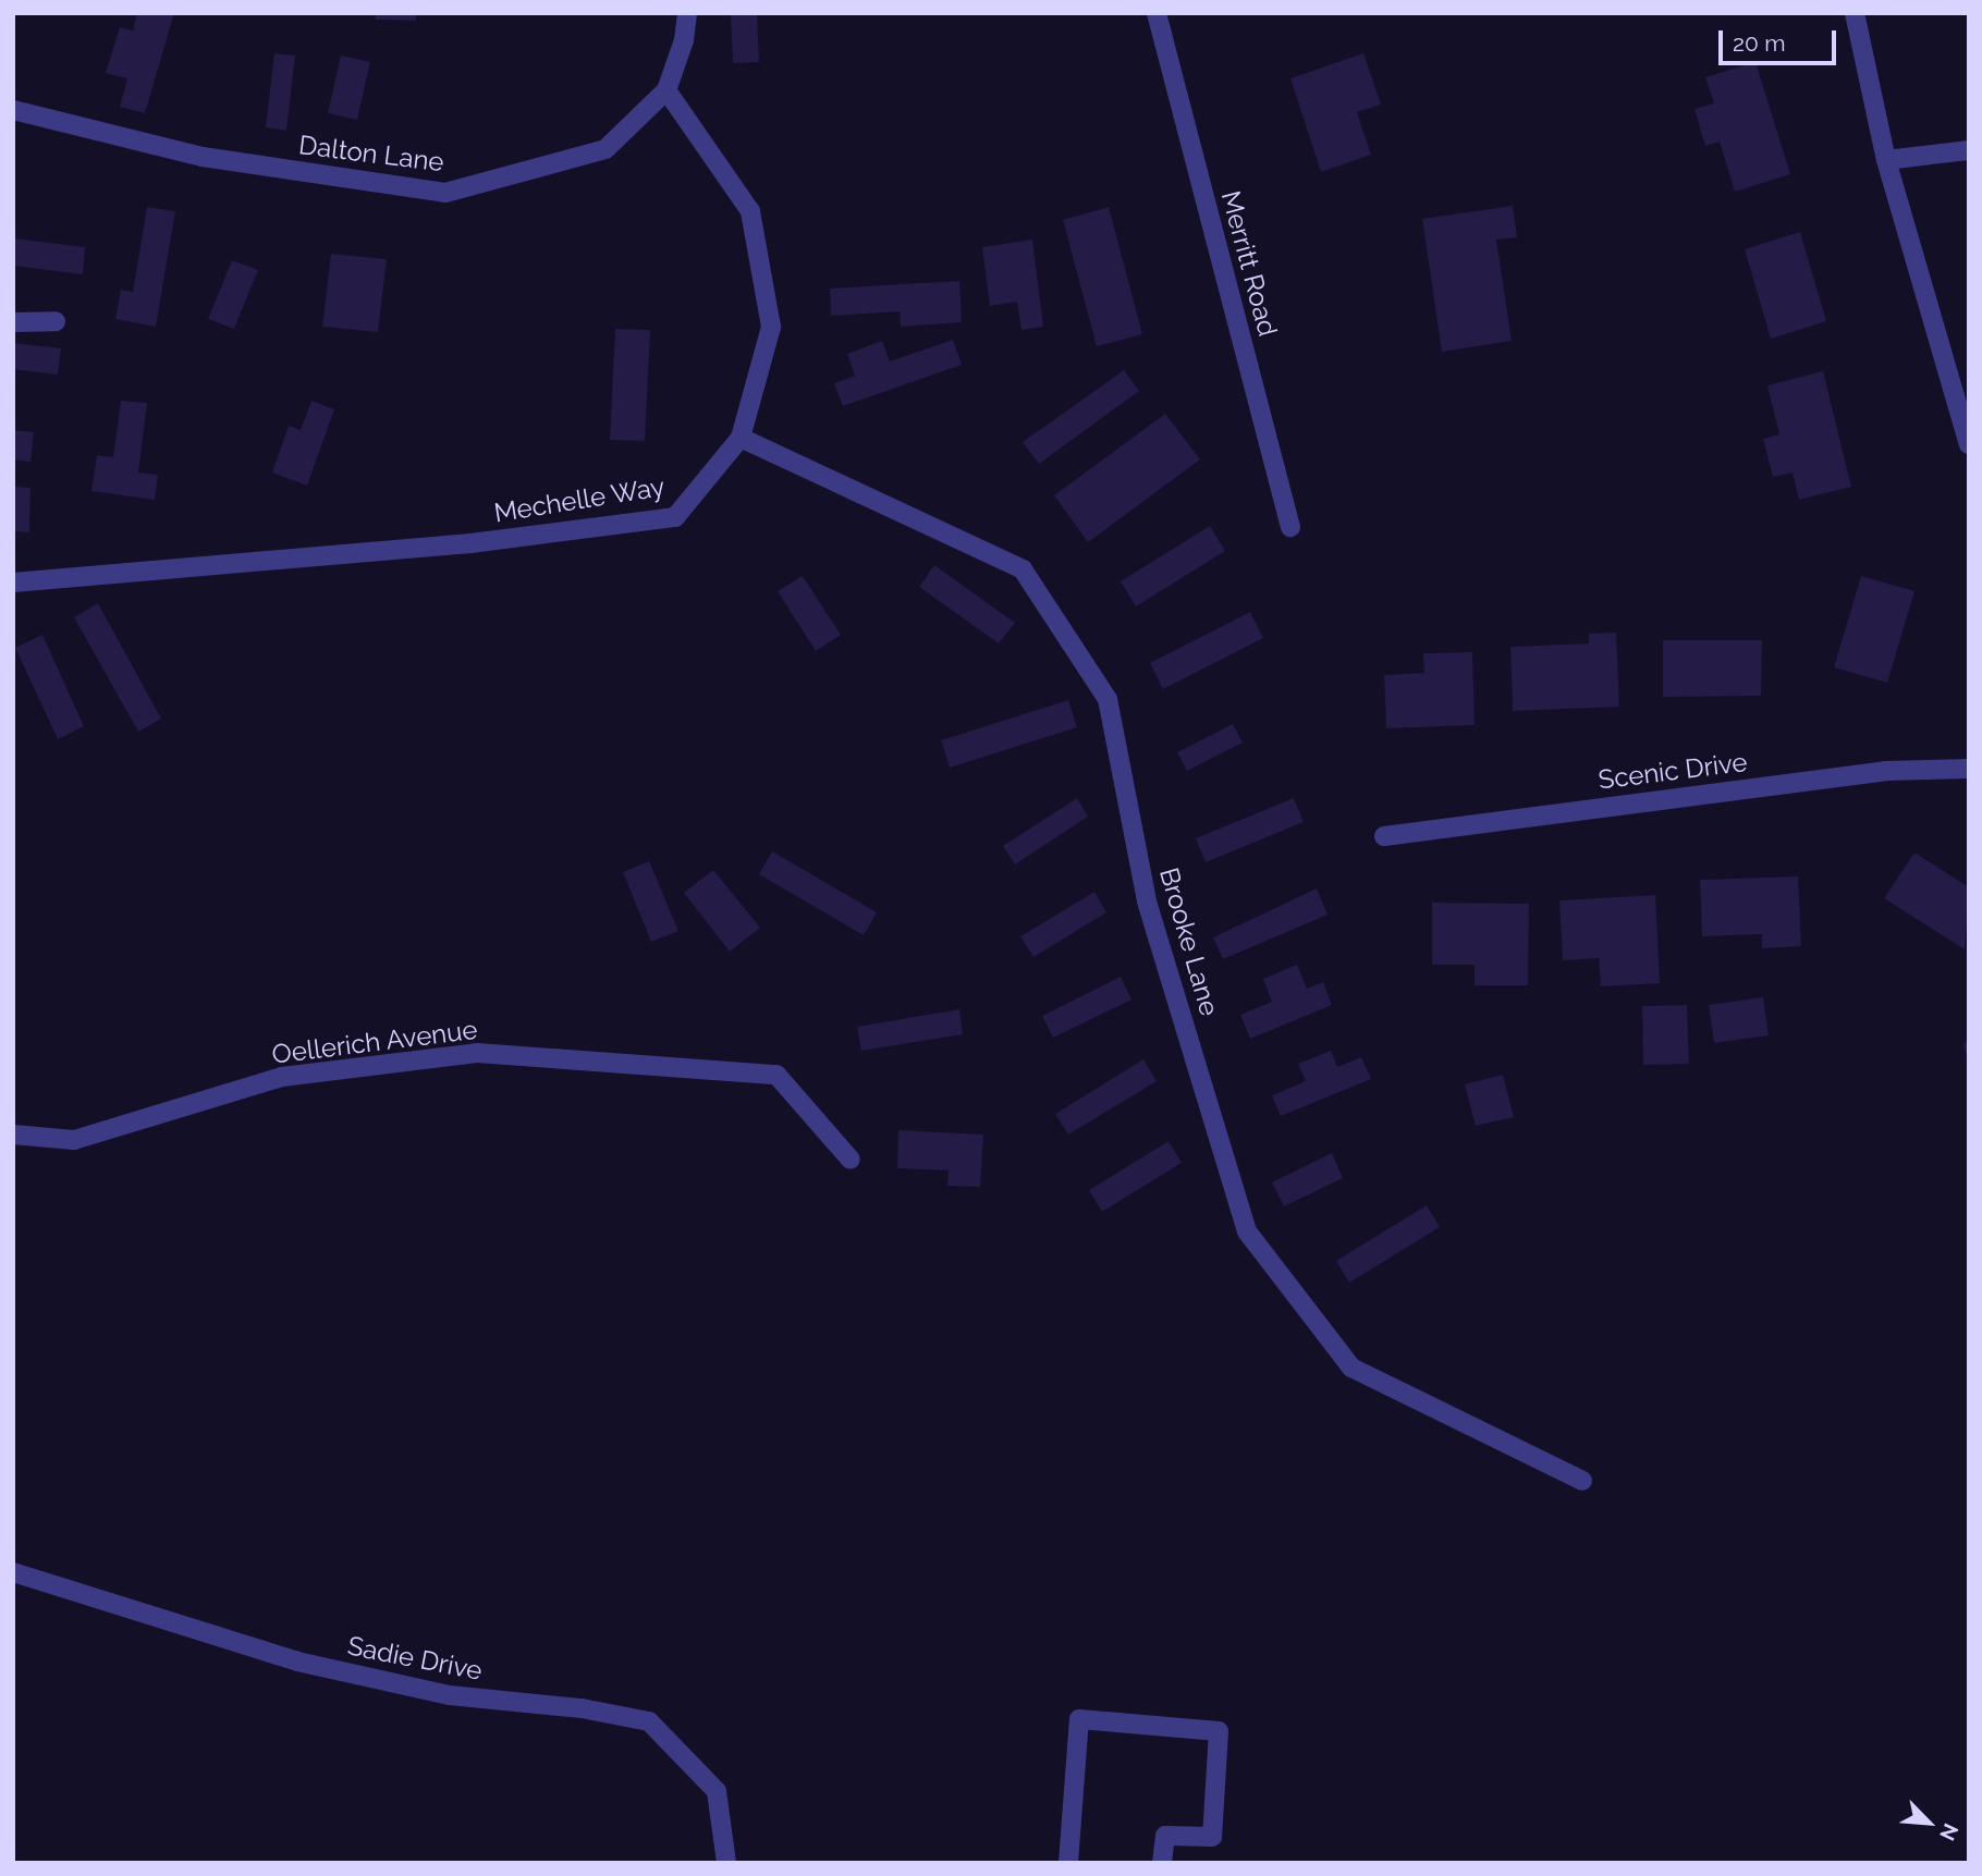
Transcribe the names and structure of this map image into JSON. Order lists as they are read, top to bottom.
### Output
{
  "streets": {
    "street": [
      "Dalton Lane",
      "Merritt Road",
      "Mechelle Way",
      "Scenic Drive",
      "Brooke Lane",
      "Oellerich Avenue",
      "Sadie Drive"
    ]
  },
  "crossings": [
    ["Dalton Lane", "Mechelle Way"],
    ["Mechelle Way", "Brooke Lane"]
  ],
  "scale_bar": "20 m",
  "north": "bottom right"
}
